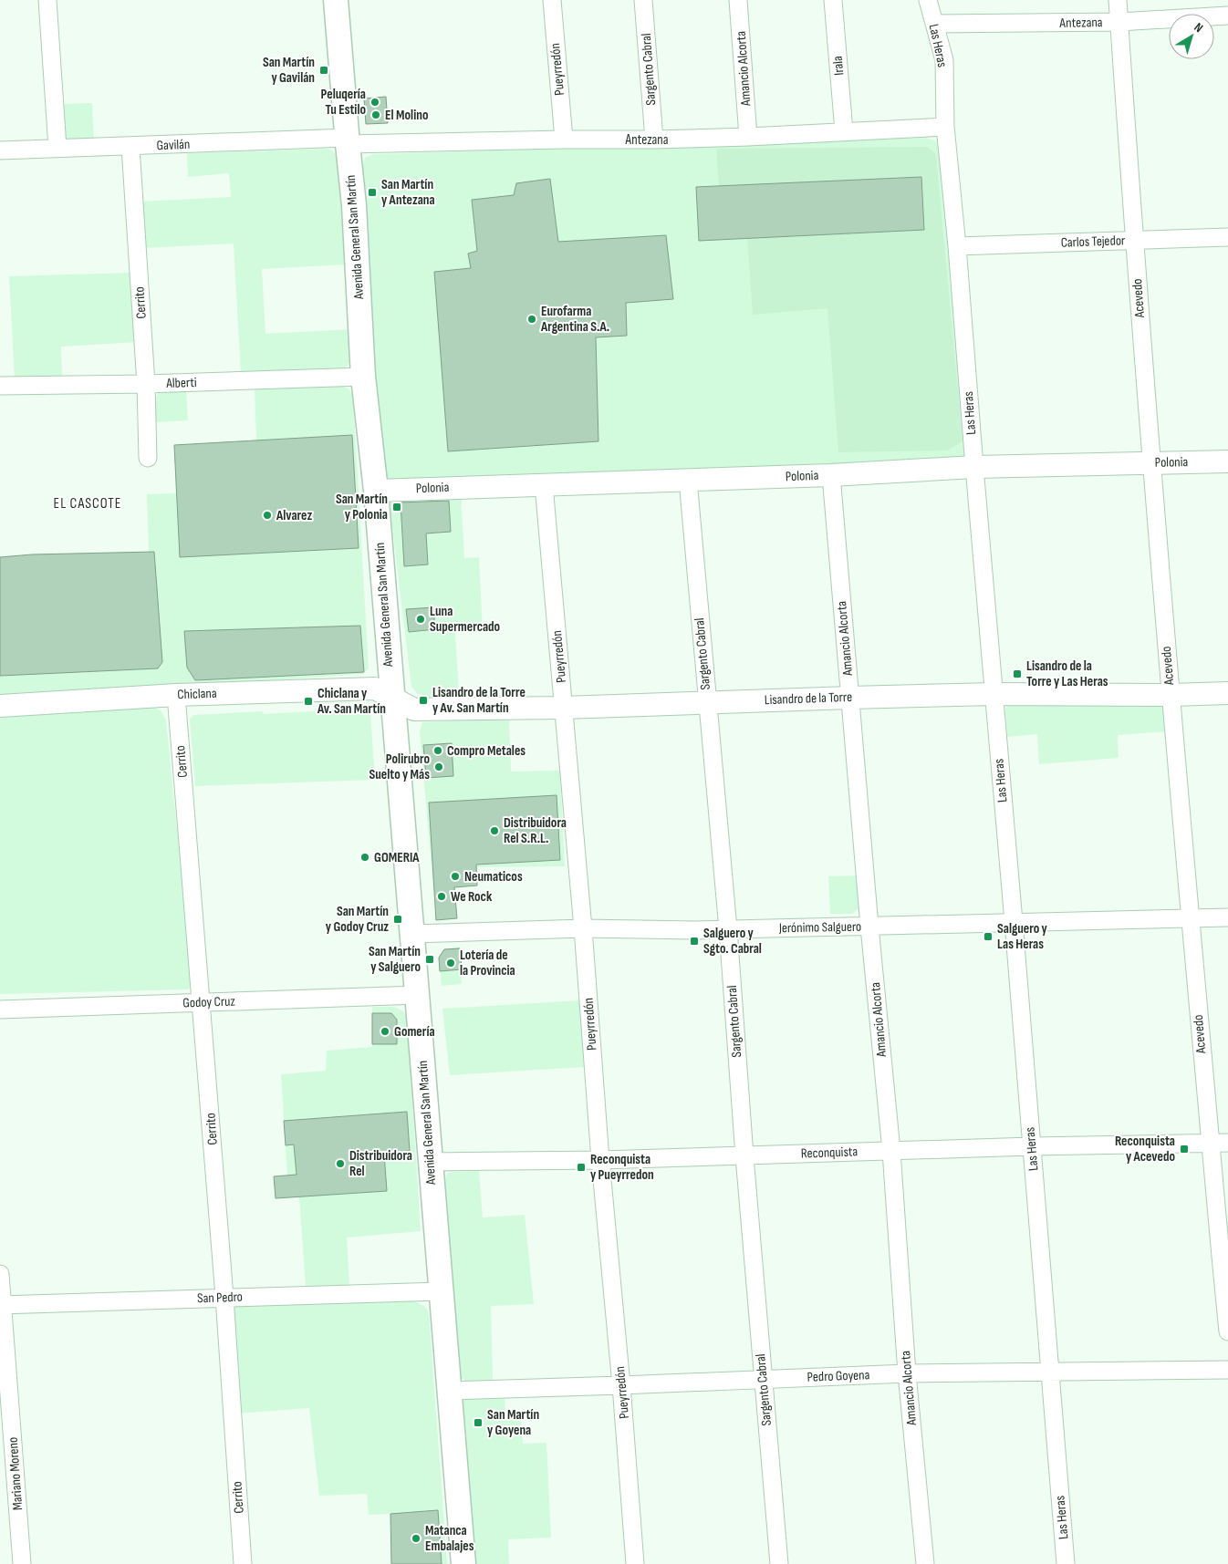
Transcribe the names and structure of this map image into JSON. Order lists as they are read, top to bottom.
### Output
{
  "streets": {
    "main road": ["Avenida General San Martín"],
    "street": [
      "Antezana",
      "Las Heras",
      "Irala",
      "Amancio Alcorta",
      "Pueyrredón",
      "Sargento Cabral",
      "Gavilán",
      "Carlos Tejedor",
      "Acevedo",
      "Cerrito",
      "Alberti",
      "Polonia",
      "Chiclana",
      "Lisandro de la Torre",
      "Jerónimo Salguero",
      "Godoy Cruz",
      "Reconquista",
      "San Pedro",
      "Pedro Goyena",
      "Mariano Moreno"
    ]
  },
  "crossings": [
    ["Antezana", "Las Heras"],
    ["Antezana", "Irala"],
    ["Antezana", "Amancio Alcorta"],
    ["Antezana", "Pueyrredón"],
    ["Antezana", "Sargento Cabral"],
    ["Antezana", "Gavilán"],
    ["Antezana", "Avenida General San Martín"],
    ["Antezana", "Acevedo"],
    ["Las Heras", "Carlos Tejedor"],
    ["Las Heras", "Polonia"],
    ["Las Heras", "Lisandro de la Torre"],
    ["Las Heras", "Jerónimo Salguero"],
    ["Las Heras", "Reconquista"],
    ["Las Heras", "Pedro Goyena"],
    ["Amancio Alcorta", "Polonia"],
    ["Amancio Alcorta", "Lisandro de la Torre"],
    ["Amancio Alcorta", "Jerónimo Salguero"],
    ["Amancio Alcorta", "Reconquista"],
    ["Amancio Alcorta", "Pedro Goyena"],
    ["Pueyrredón", "Polonia"],
    ["Pueyrredón", "Lisandro de la Torre"],
    ["Pueyrredón", "Jerónimo Salguero"],
    ["Pueyrredón", "Reconquista"],
    ["Pueyrredón", "Pedro Goyena"],
    ["Sargento Cabral", "Polonia"],
    ["Sargento Cabral", "Lisandro de la Torre"],
    ["Sargento Cabral", "Jerónimo Salguero"],
    ["Sargento Cabral", "Reconquista"],
    ["Sargento Cabral", "Pedro Goyena"],
    ["Gavilán", "Avenida General San Martín"],
    ["Gavilán", "Cerrito"],
    ["Avenida General San Martín", "Alberti"],
    ["Avenida General San Martín", "Polonia"],
    ["Avenida General San Martín", "Chiclana"],
    ["Avenida General San Martín", "Lisandro de la Torre"],
    ["Avenida General San Martín", "Jerónimo Salguero"],
    ["Avenida General San Martín", "Godoy Cruz"],
    ["Avenida General San Martín", "Reconquista"],
    ["Avenida General San Martín", "San Pedro"],
    ["Avenida General San Martín", "Pedro Goyena"],
    ["Carlos Tejedor", "Acevedo"],
    ["Acevedo", "Polonia"],
    ["Acevedo", "Lisandro de la Torre"],
    ["Acevedo", "Jerónimo Salguero"],
    ["Acevedo", "Reconquista"],
    ["Cerrito", "Alberti"],
    ["Cerrito", "Chiclana"],
    ["Cerrito", "Godoy Cruz"],
    ["Cerrito", "San Pedro"],
    ["Chiclana", "Lisandro de la Torre"],
    ["San Pedro", "Mariano Moreno"]
  ],
  "districts": ["EL CASCOTE"],
  "places": {
    "transit": [
      "San Martín y Gavilán",
      "San Martín y Antezana",
      "San Martín y Polonia",
      "Lisandro de la Torre y Las Heras",
      "Lisandro de la Torre y Av. San Martín",
      "Chiclana y Av. San Martín",
      "San Martín y Godoy Cruz",
      "Salguero y Las Heras",
      "Salguero y Sgto. Cabral",
      "San Martín y Salguero",
      "Reconquista y Acevedo",
      "Reconquista y Pueyrredon",
      "San Martín y Goyena"
    ],
    "other": [
      "Peluqería Tu Estilo",
      "El Molino",
      "Eurofarma Argentina S.A.",
      "Alvarez",
      "Luna Supermercado",
      "Compro Metales",
      "Polirubro Suelto y Más",
      "Distribuidora Rel S.R.L.",
      "GOMERIA",
      "Neumaticos",
      "We Rock",
      "Lotería de la Provincia",
      "Gomería",
      "Distribuidora Rel",
      "Matanca Embalajes"
    ]
  },
  "north": "top right"
}
